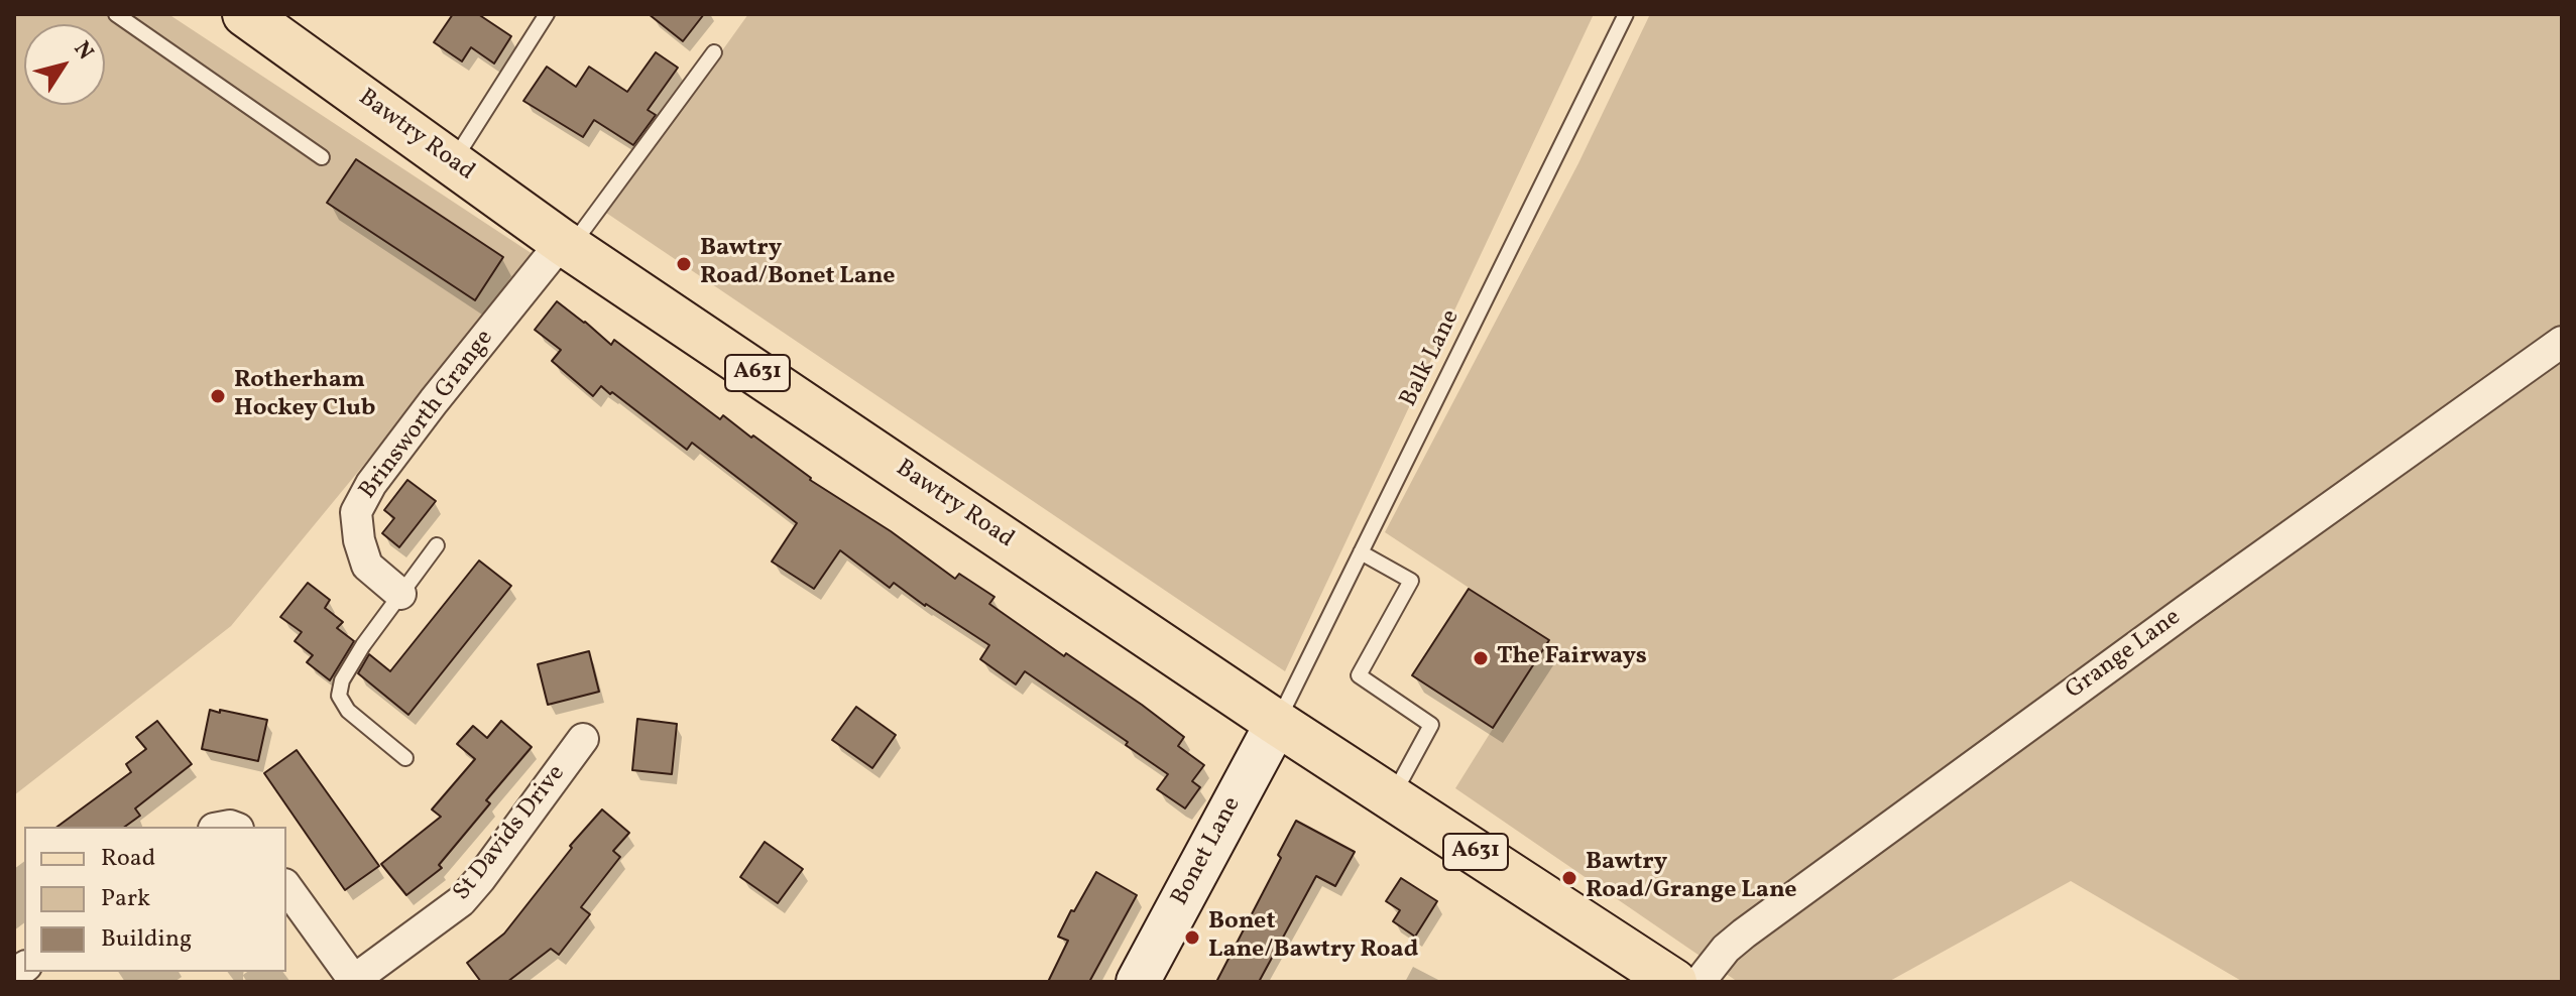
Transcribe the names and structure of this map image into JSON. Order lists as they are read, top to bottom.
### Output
{
  "streets": {
    "main road": ["Bawtry Road", "A631", "Bonet Lane"],
    "street": ["Brinsworth Grange", "Grange Lane", "St Davids Drive"],
    "lane": ["Balk Lane"]
  },
  "crossings": [
    ["Bawtry Road", "Balk Lane"],
    ["Bawtry Road", "Brinsworth Grange"],
    ["Bawtry Road", "Bonet Lane"],
    ["Balk Lane", "Bonet Lane"]
  ],
  "places": [
    "Bawtry Road/Bonet Lane",
    "Rotherham Hockey Club",
    "The Fairways",
    "Bawtry Road/Grange Lane",
    "Bonet Lane/Bawtry Road"
  ],
  "legend": ["Road", "Park", "Building"],
  "north": "top right"
}
